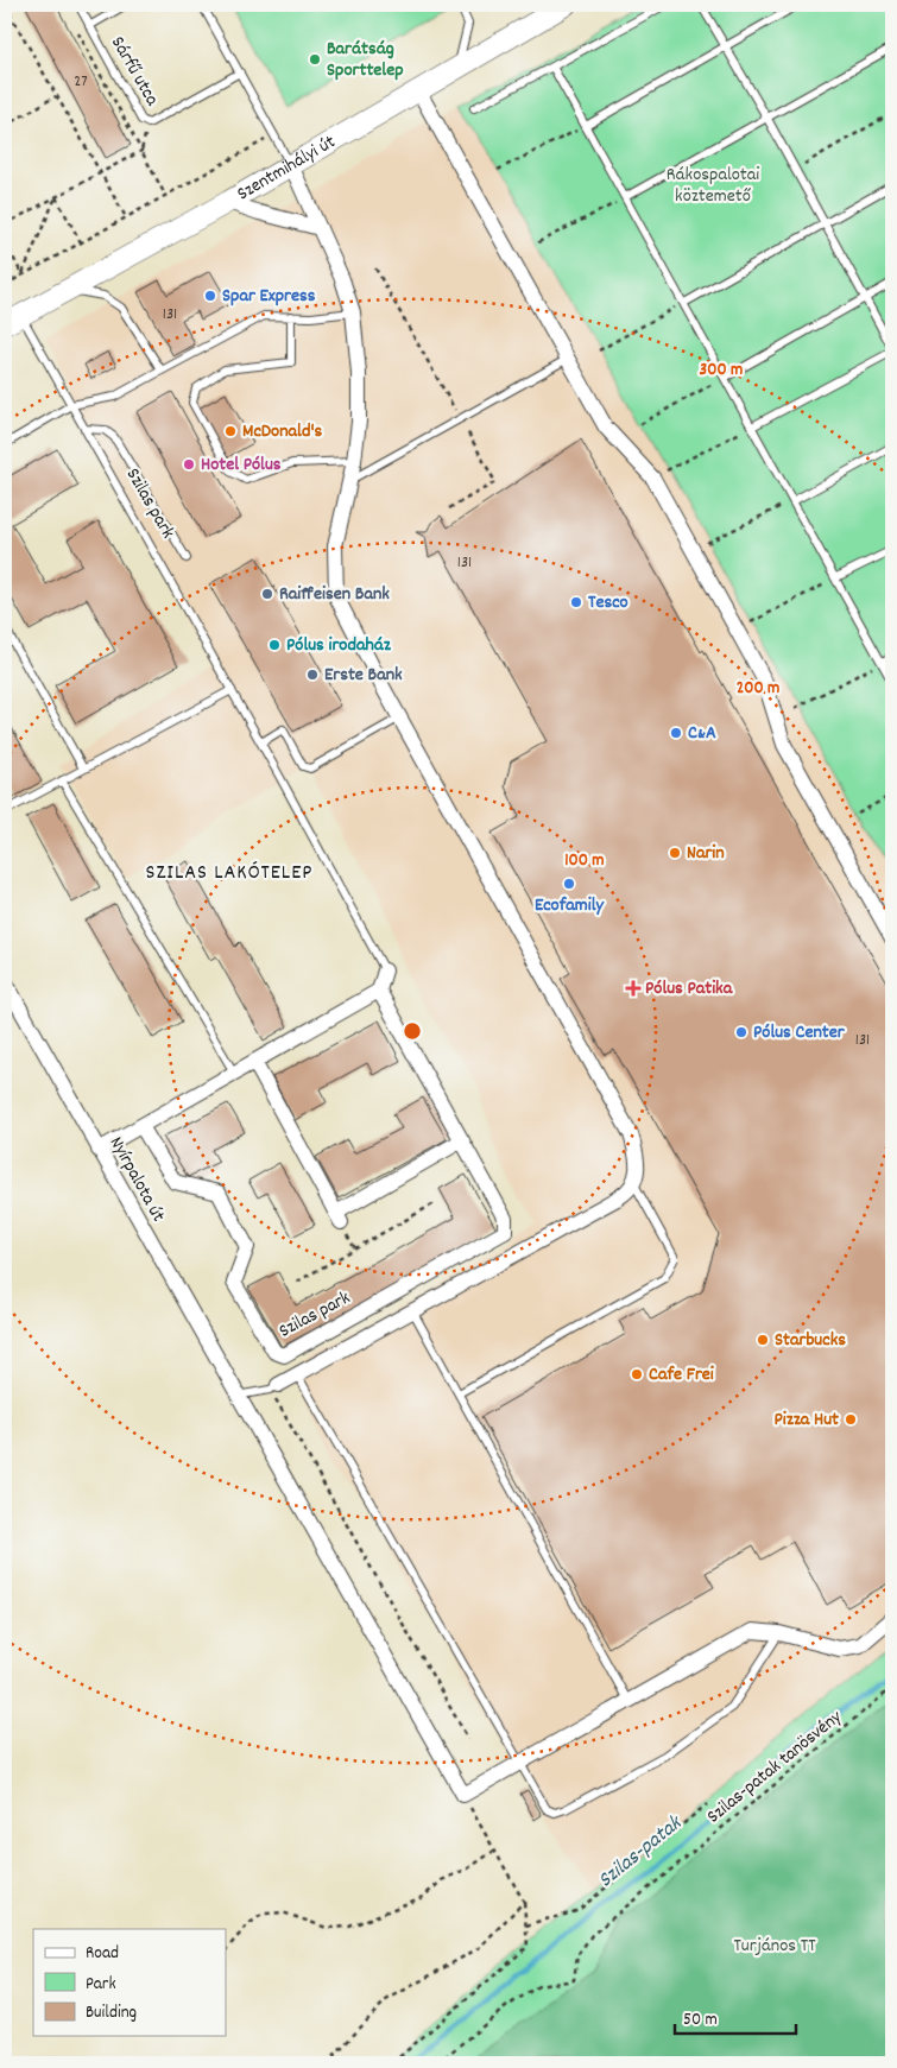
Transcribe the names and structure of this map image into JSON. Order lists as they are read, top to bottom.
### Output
{
  "streets": {
    "main road": ["Szentmihályi út"],
    "street": ["Szilas park", "Nyírpalota út"],
    "lane": ["Sárfű utca"],
    "path": ["Szilas-patak tanösvény"]
  },
  "crossings": [
    ["Szentmihályi út", "Szilas park"]
  ],
  "districts": ["SZILAS LAKÓTELEP"],
  "water": ["Szilas-patak"],
  "parks": ["Rákospalotai köztemető", "Turjános TT"],
  "places": {
    "other": [
      "Barátság Sporttelep",
      "Spar Express",
      "McDonald's",
      "Hotel Pólus",
      "Raiffeisen Bank",
      "Tesco",
      "Pólus irodaház",
      "Erste Bank",
      "C&A",
      "Narin",
      "Ecofamily",
      "Pólus Center",
      "Starbucks",
      "Cafe Frei",
      "Pizza Hut"
    ],
    "health": ["Pólus Patika"]
  },
  "house_numbers": [
    "27",
    "131",
    "131",
    "131"
  ],
  "legend": ["Road", "Park", "Building"],
  "scale_bar": "50 m",
  "rings": ["300 m", "200 m", "100 m"]
}
